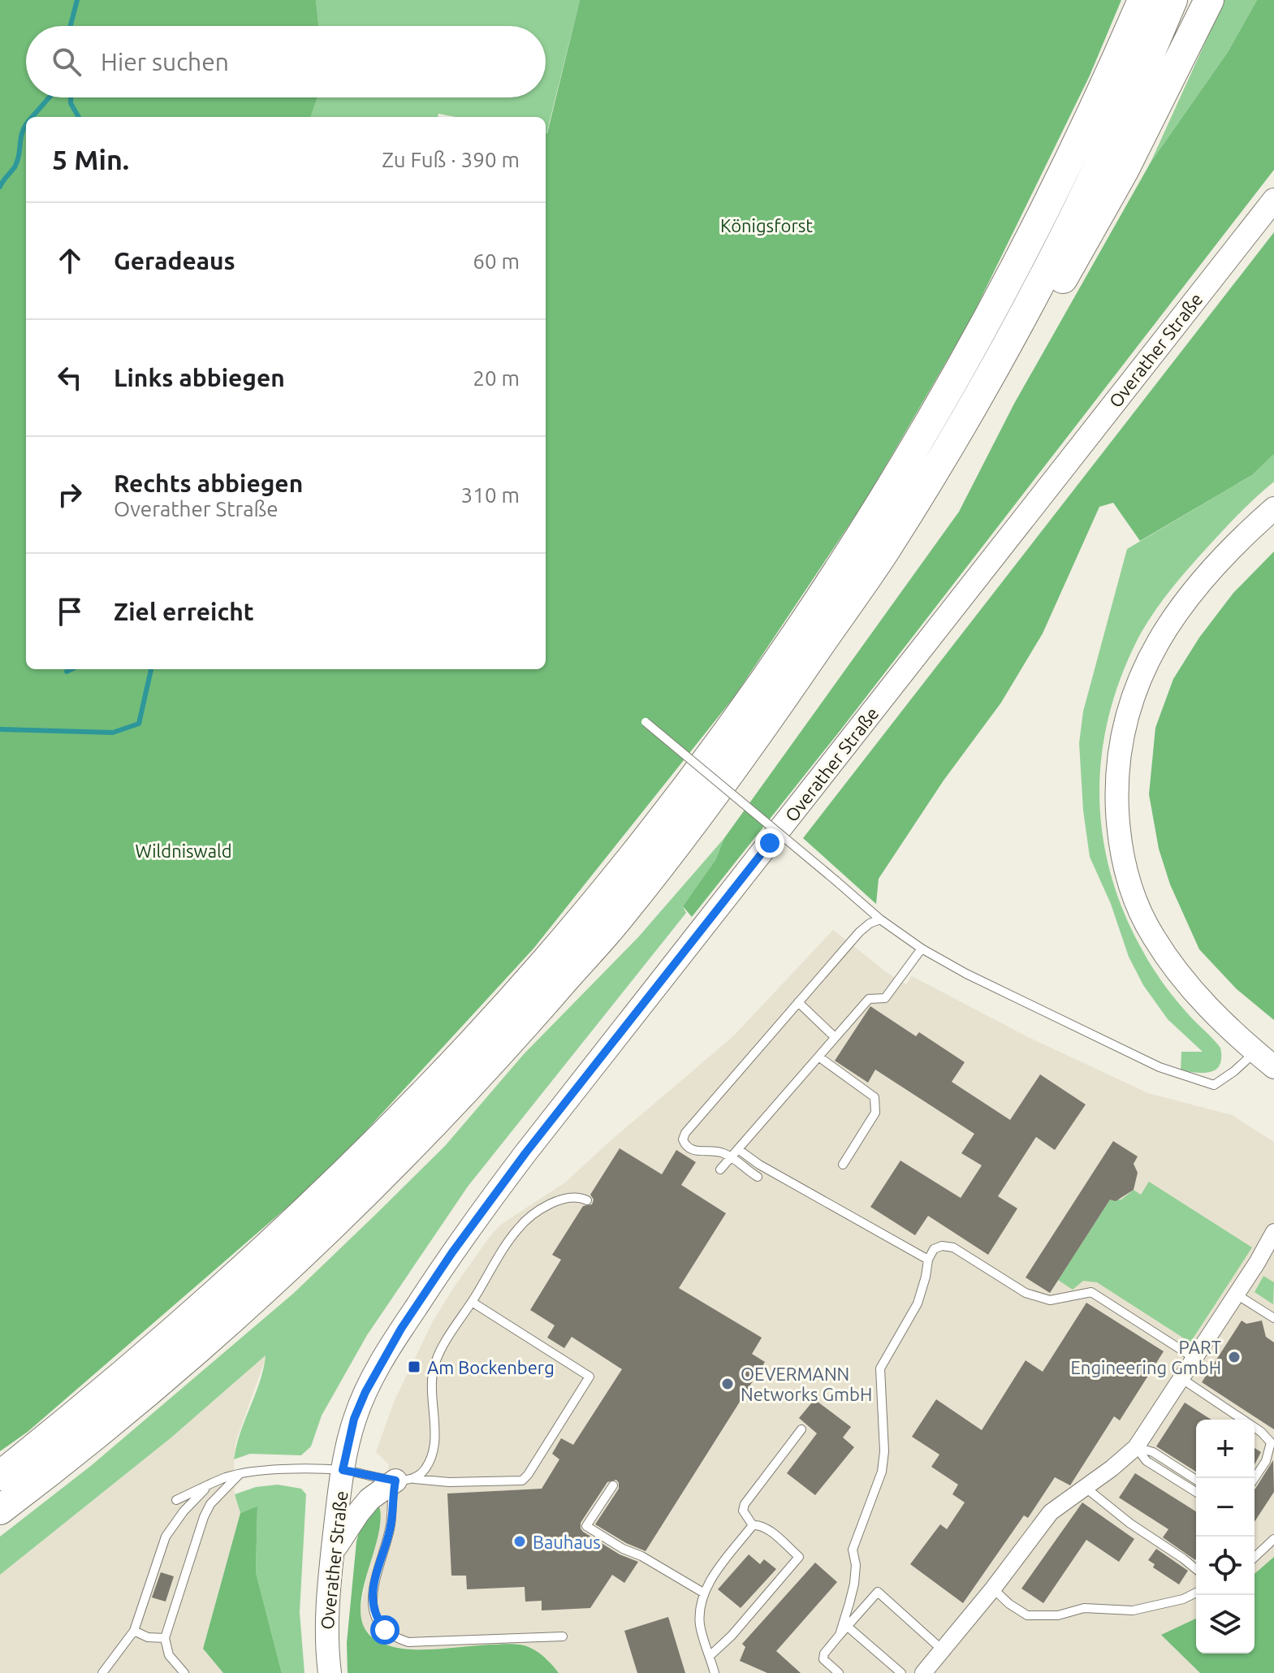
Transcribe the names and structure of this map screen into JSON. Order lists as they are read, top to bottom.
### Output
{
  "streets": {
    "main road": ["Overather Straße"]
  },
  "parks": ["Königsforst", "Wildniswald"],
  "places": {
    "other": ["PART Engineering GmbH", "OEVERMANN Networks GmbH", "Bauhaus"],
    "transit": ["Am Bockenberg"]
  },
  "page": {
    "search": "Hier suchen",
    "heading": ["5 Min.", "Zu Fuß · 390 m"],
    "list": [
      ["Geradeaus", "60 m"],
      ["Links abbiegen", "20 m"],
      ["Rechts abbiegen", "Overather Straße", "310 m"],
      "Ziel erreicht"
    ],
    "map_buttons": ["+", "−"]
  }
}
